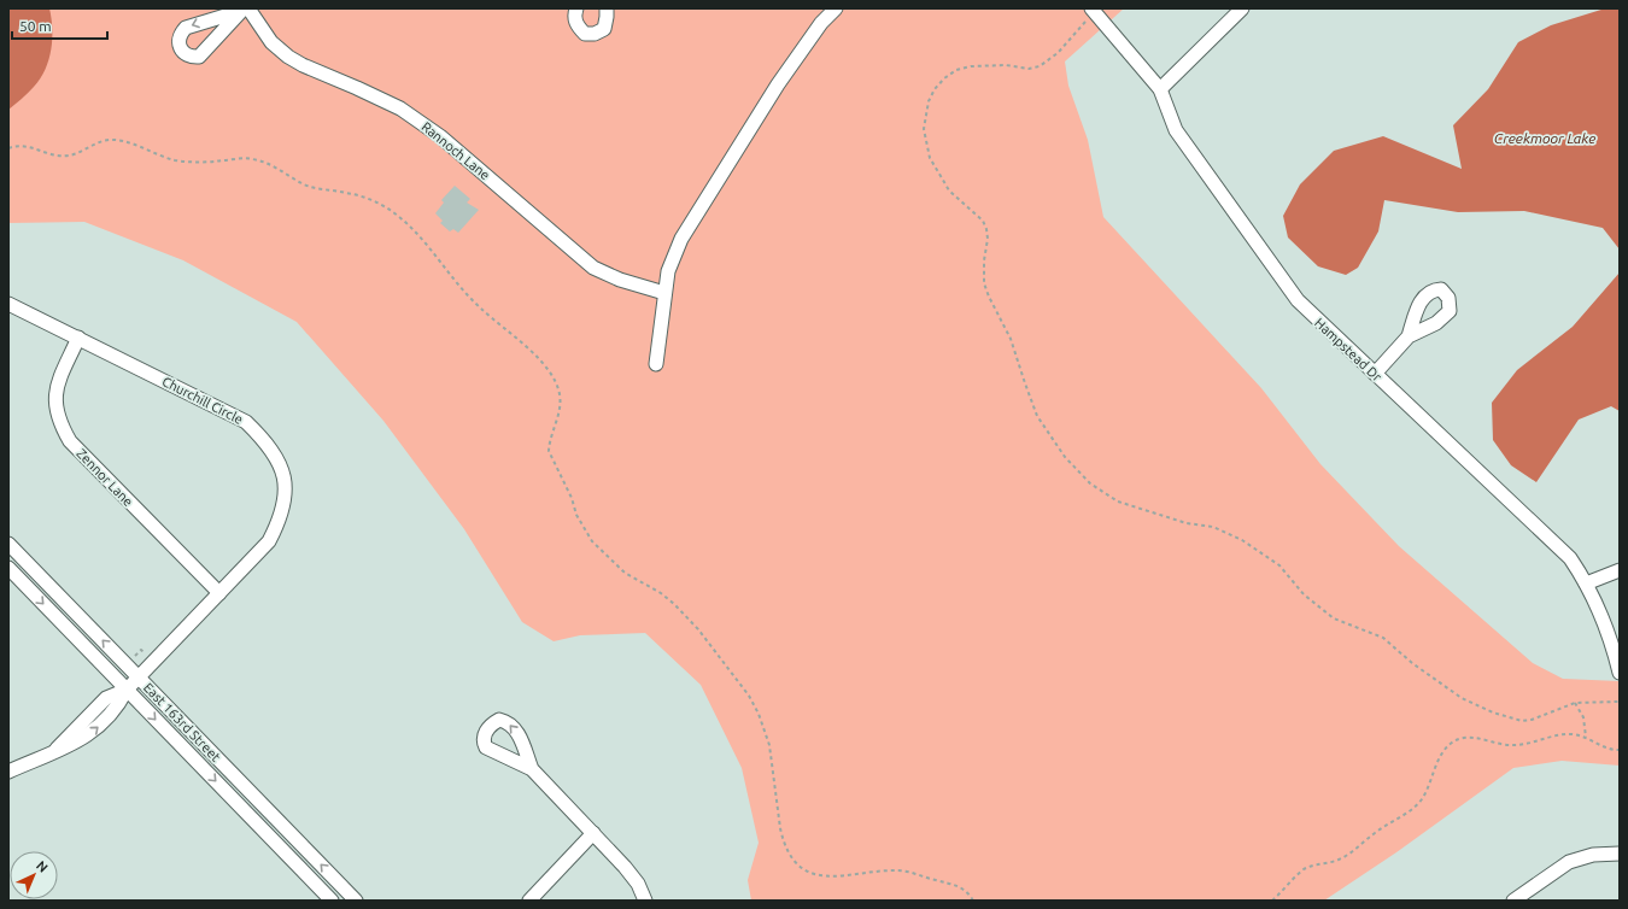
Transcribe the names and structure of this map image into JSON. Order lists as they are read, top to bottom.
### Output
{
  "streets": {
    "street": [
      "Rannoch Lane",
      "Hampstead Dr",
      "Churchill Circle",
      "Zennor Lane",
      "East 163rd Street"
    ]
  },
  "crossings": [
    ["Churchill Circle", "Zennor Lane"],
    ["Churchill Circle", "East 163rd Street"]
  ],
  "water": ["Creekmoor Lake"],
  "scale_bar": "50 m",
  "north": "top right"
}
